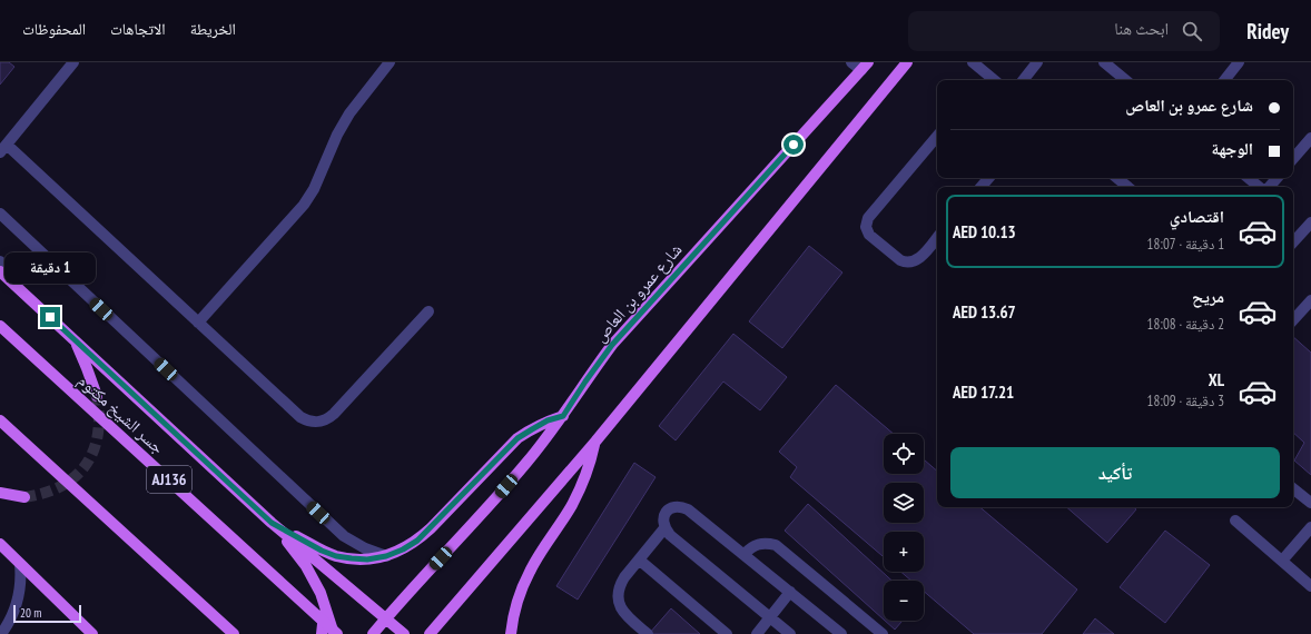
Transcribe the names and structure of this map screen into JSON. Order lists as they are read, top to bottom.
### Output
{
  "streets": {
    "main road": ["شارع عمرو بن العاص", "جسر الشيخ مكتوم", "AJ136"]
  },
  "scale_bar": "20 m",
  "page": {
    "header": "Ridey",
    "search": "ابحث هنا",
    "nav": ["الخريطة", "الاتجاهات", "المحفوظات"],
    "banner": ["شارع عمرو بن العاص", "الوجهة"],
    "list": [
      {
        "name": "اقتصادي",
        "note": "1 دقيقة · 18:07",
        "value": "AED 10.13"
      },
      {
        "name": "مريح",
        "note": "2 دقيقة · 18:08",
        "value": "AED 13.67"
      },
      {
        "name": "XL",
        "note": "3 دقيقة · 18:09",
        "value": "AED 17.21"
      }
    ],
    "bubble": "1 دقيقة",
    "map_buttons": ["+", "−"],
    "buttons": "تأكيد",
    "scale": "20 m"
  }
}
